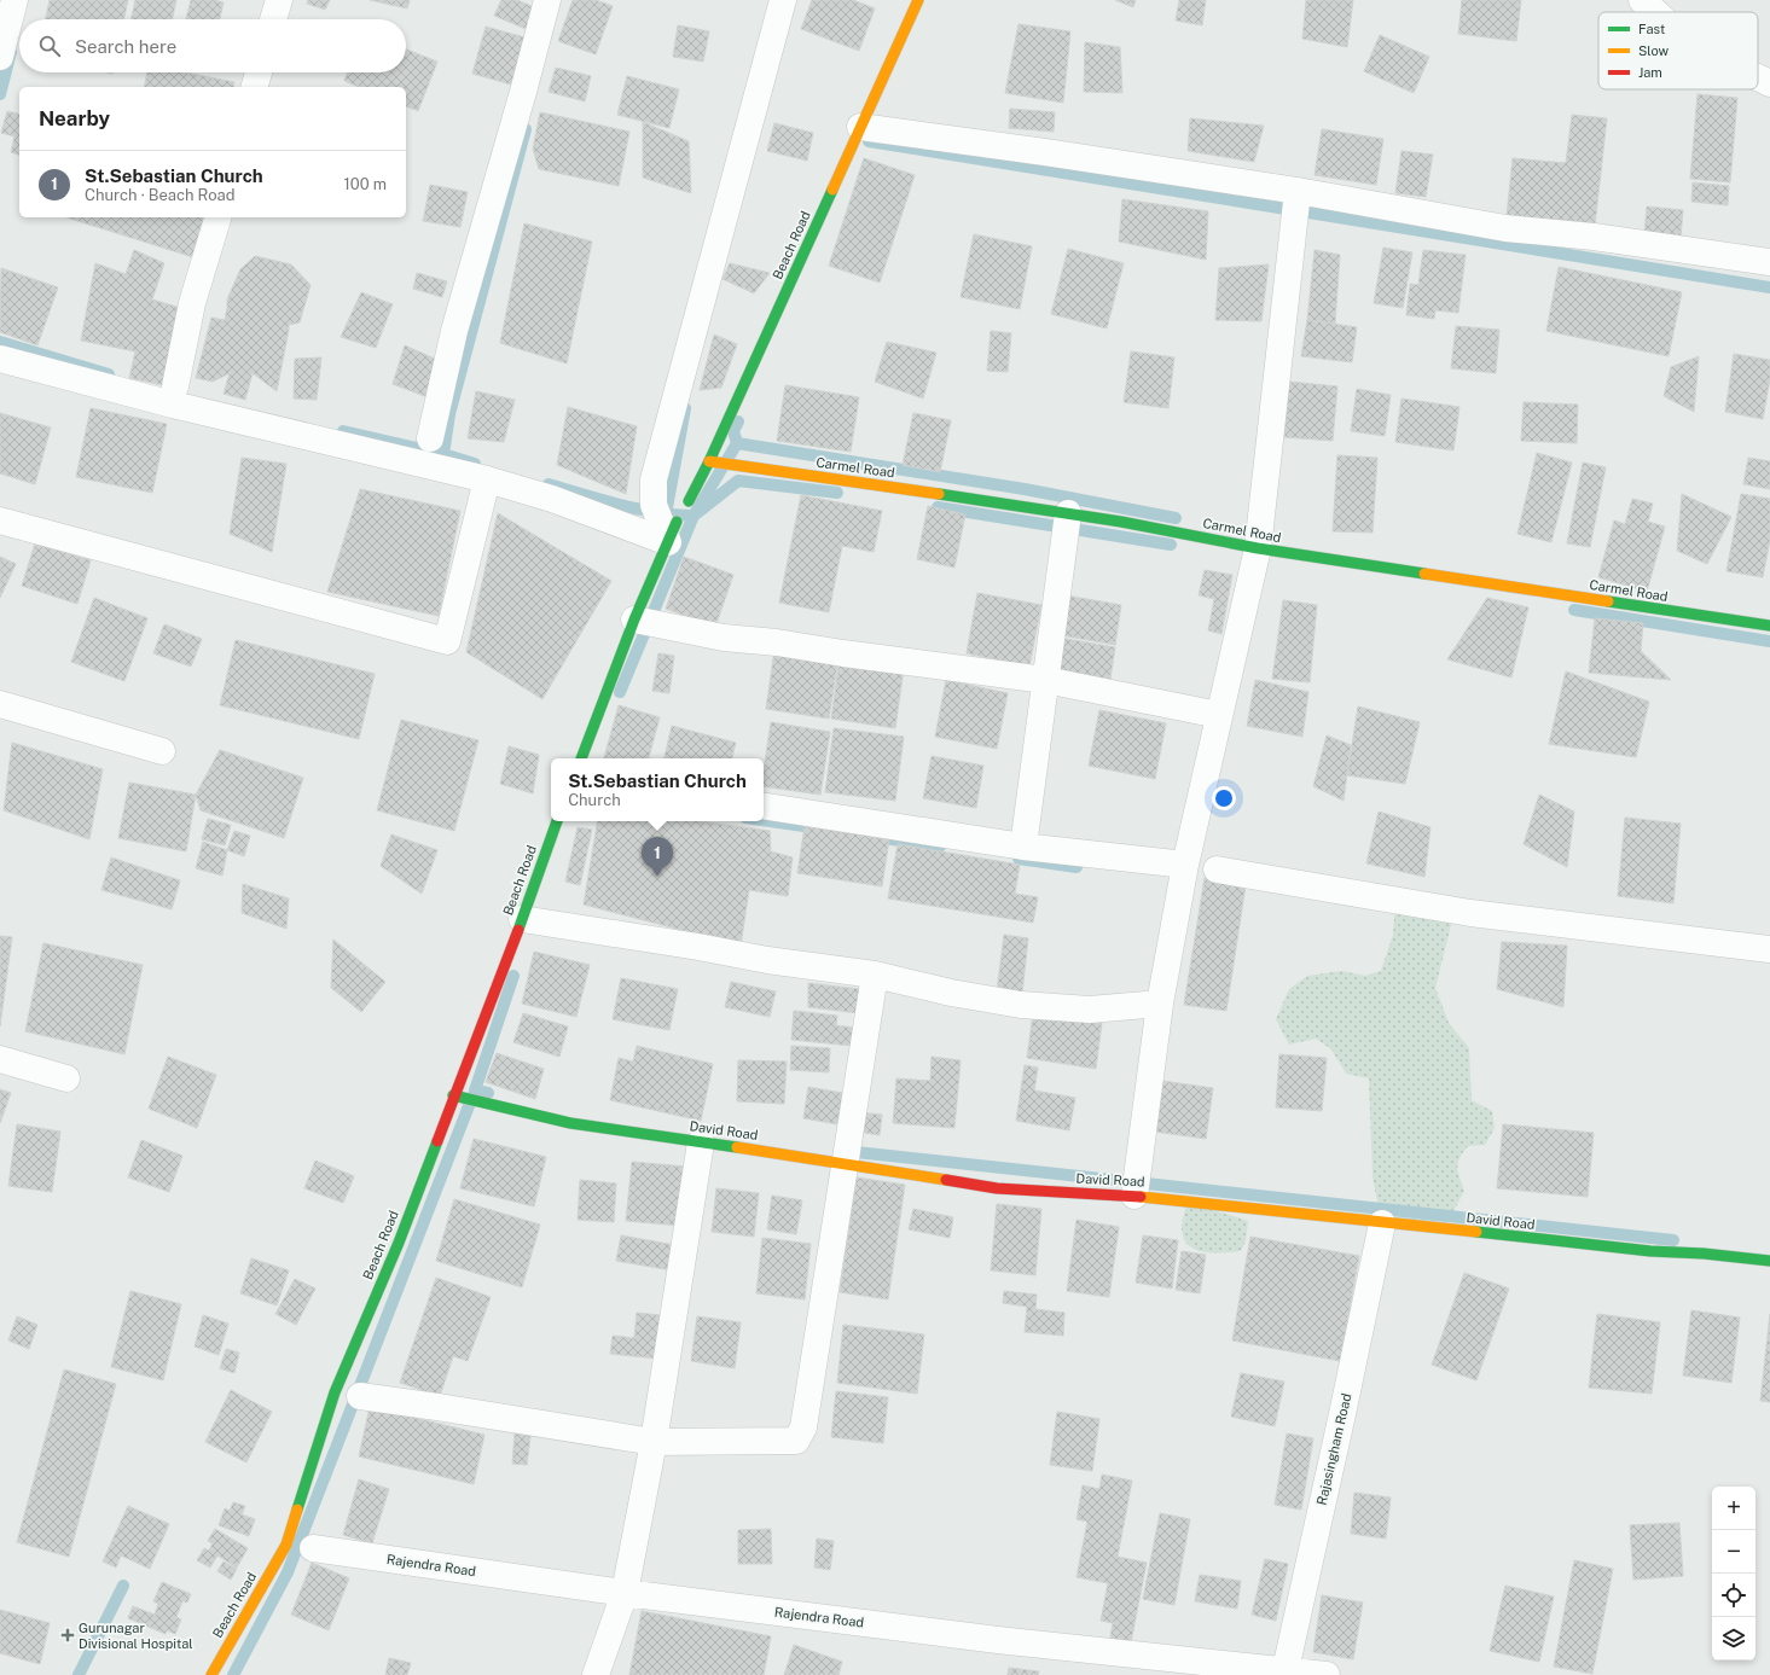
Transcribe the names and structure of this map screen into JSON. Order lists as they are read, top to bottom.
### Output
{
  "streets": {
    "street": [
      "Beach Road",
      "Carmel Road",
      "David Road",
      "Rajasingham Road",
      "Rajendra Road"
    ]
  },
  "crossings": [
    ["Beach Road", "Carmel Road"],
    ["Beach Road", "David Road"],
    ["David Road", "Rajasingham Road"],
    ["Rajasingham Road", "Rajendra Road"]
  ],
  "places": {
    "health": ["Gurunagar Divisional Hospital"]
  },
  "legend": ["Fast", "Slow", "Jam"],
  "page": {
    "search": "Search here",
    "heading": "Nearby",
    "list": [
      {
        "mark": "1",
        "name": "St.Sebastian Church",
        "note": "Church · Beach Road",
        "value": "100 m"
      }
    ],
    "popup": ["St.Sebastian Church", "Church"],
    "pins": "1",
    "map_buttons": ["+", "−"]
  }
}
